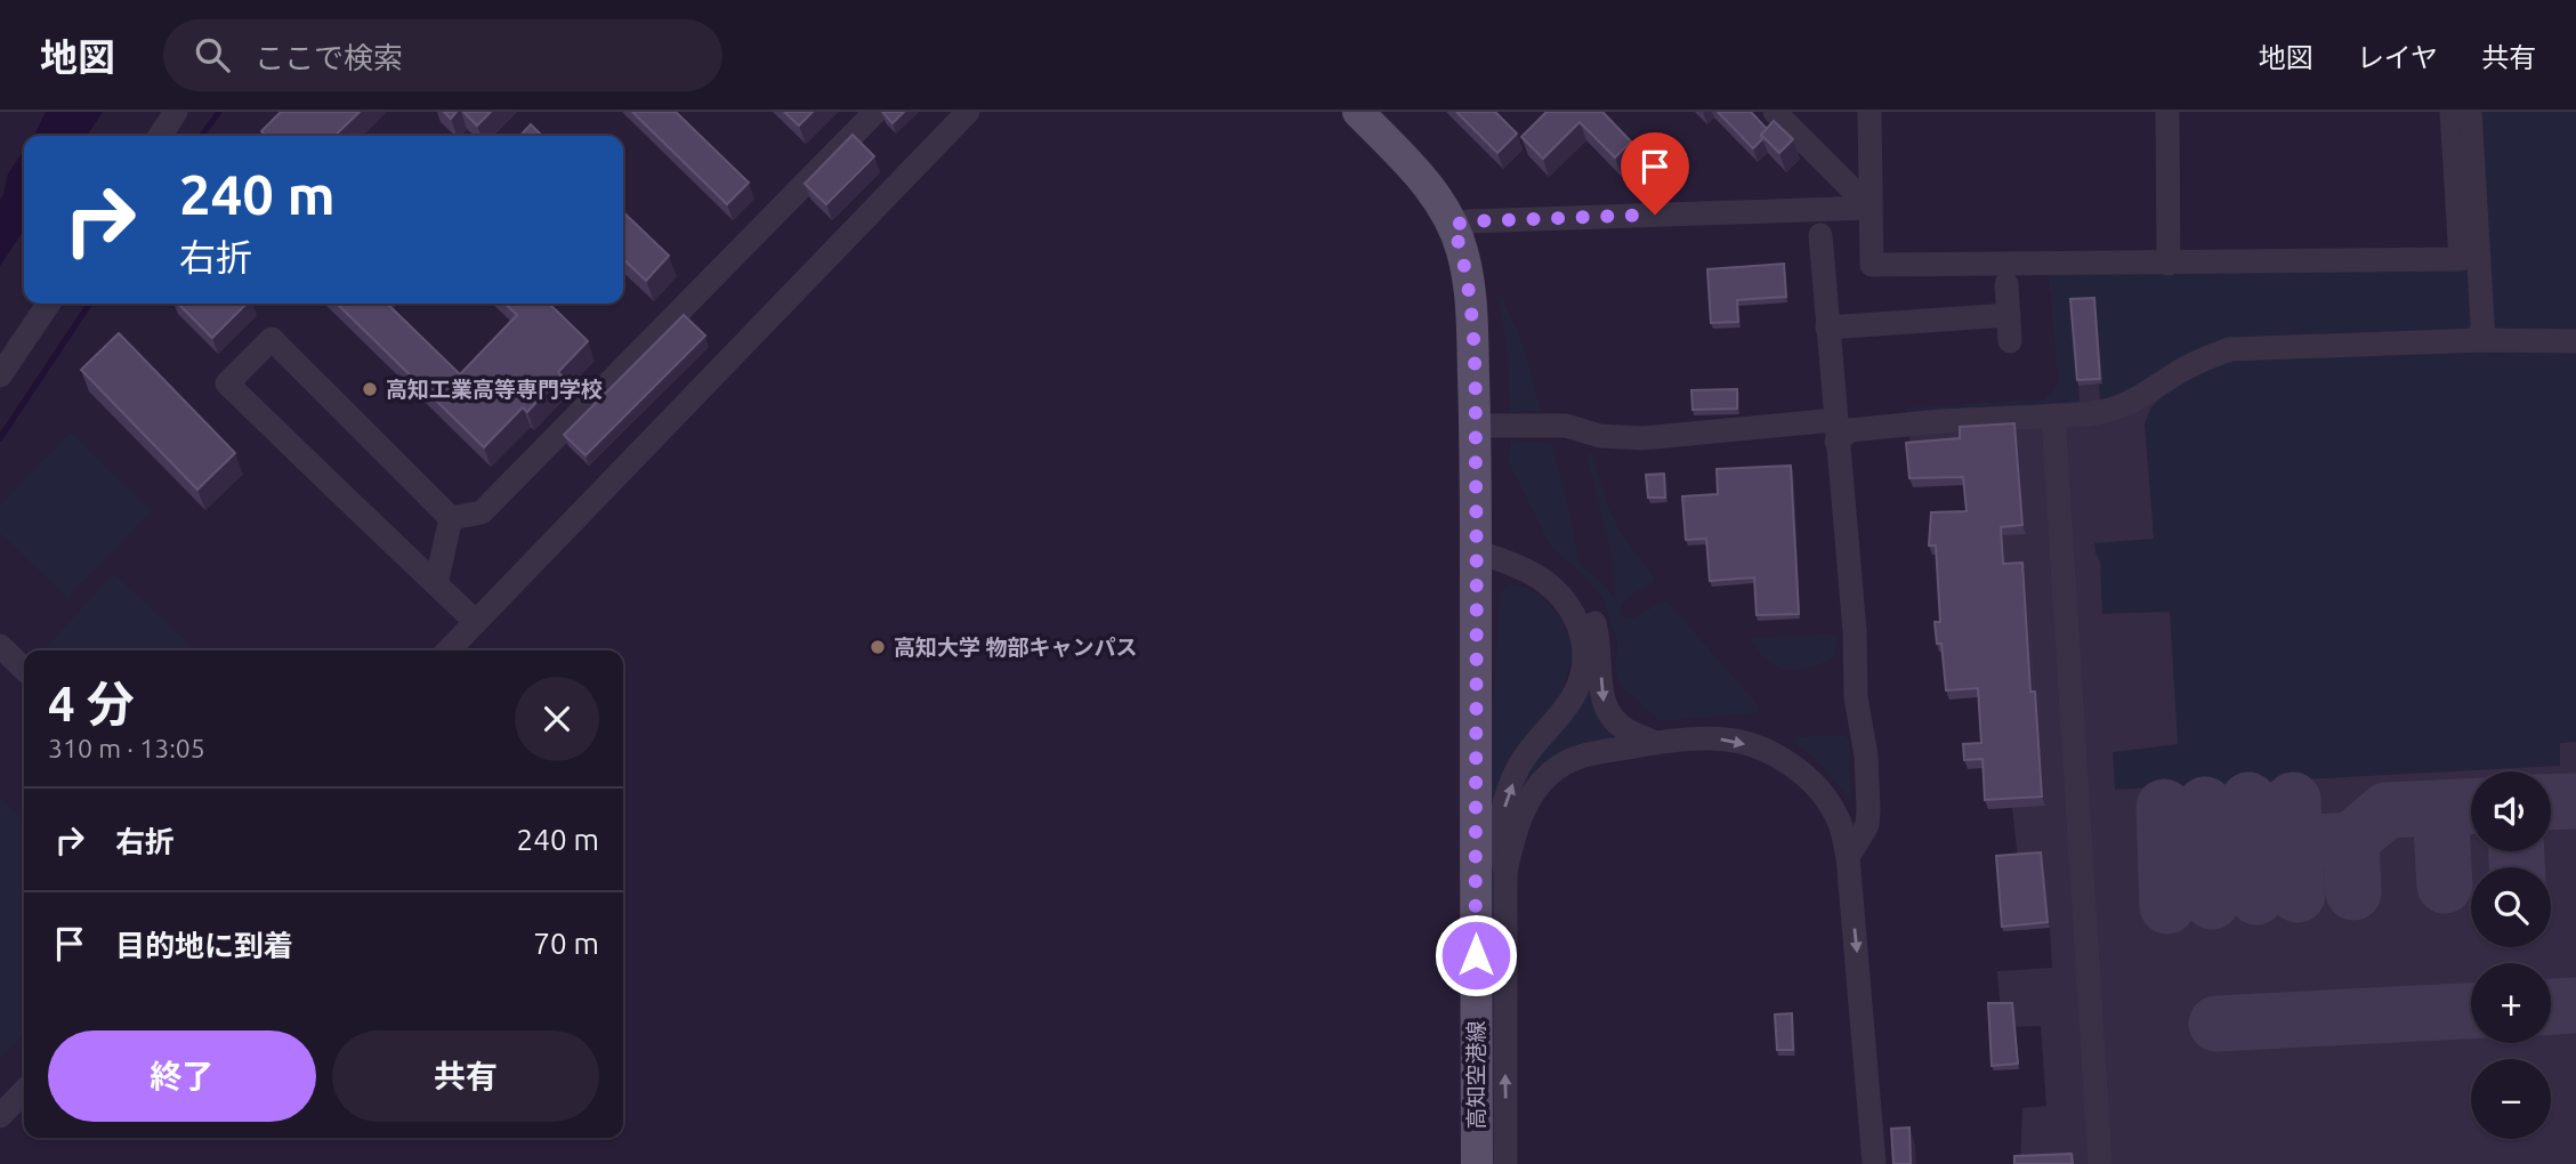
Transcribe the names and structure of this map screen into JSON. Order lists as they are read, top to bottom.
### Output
{
  "streets": {
    "main road": ["高知空港線"]
  },
  "places": ["高知工業高等専門学校", "高知大学 物部キャンパス"],
  "page": {
    "header": "地図",
    "search": "ここで検索",
    "nav": ["地図", "レイヤ", "共有"],
    "turn": ["240 m", "右折"],
    "heading": ["4 分", "310 m · 13:05"],
    "map_buttons": ["+", "−"],
    "list": [
      {
        "name": "右折",
        "value": "240 m"
      },
      {
        "name": "目的地に到着",
        "value": "70 m"
      }
    ],
    "buttons": ["終了", "共有"]
  }
}
